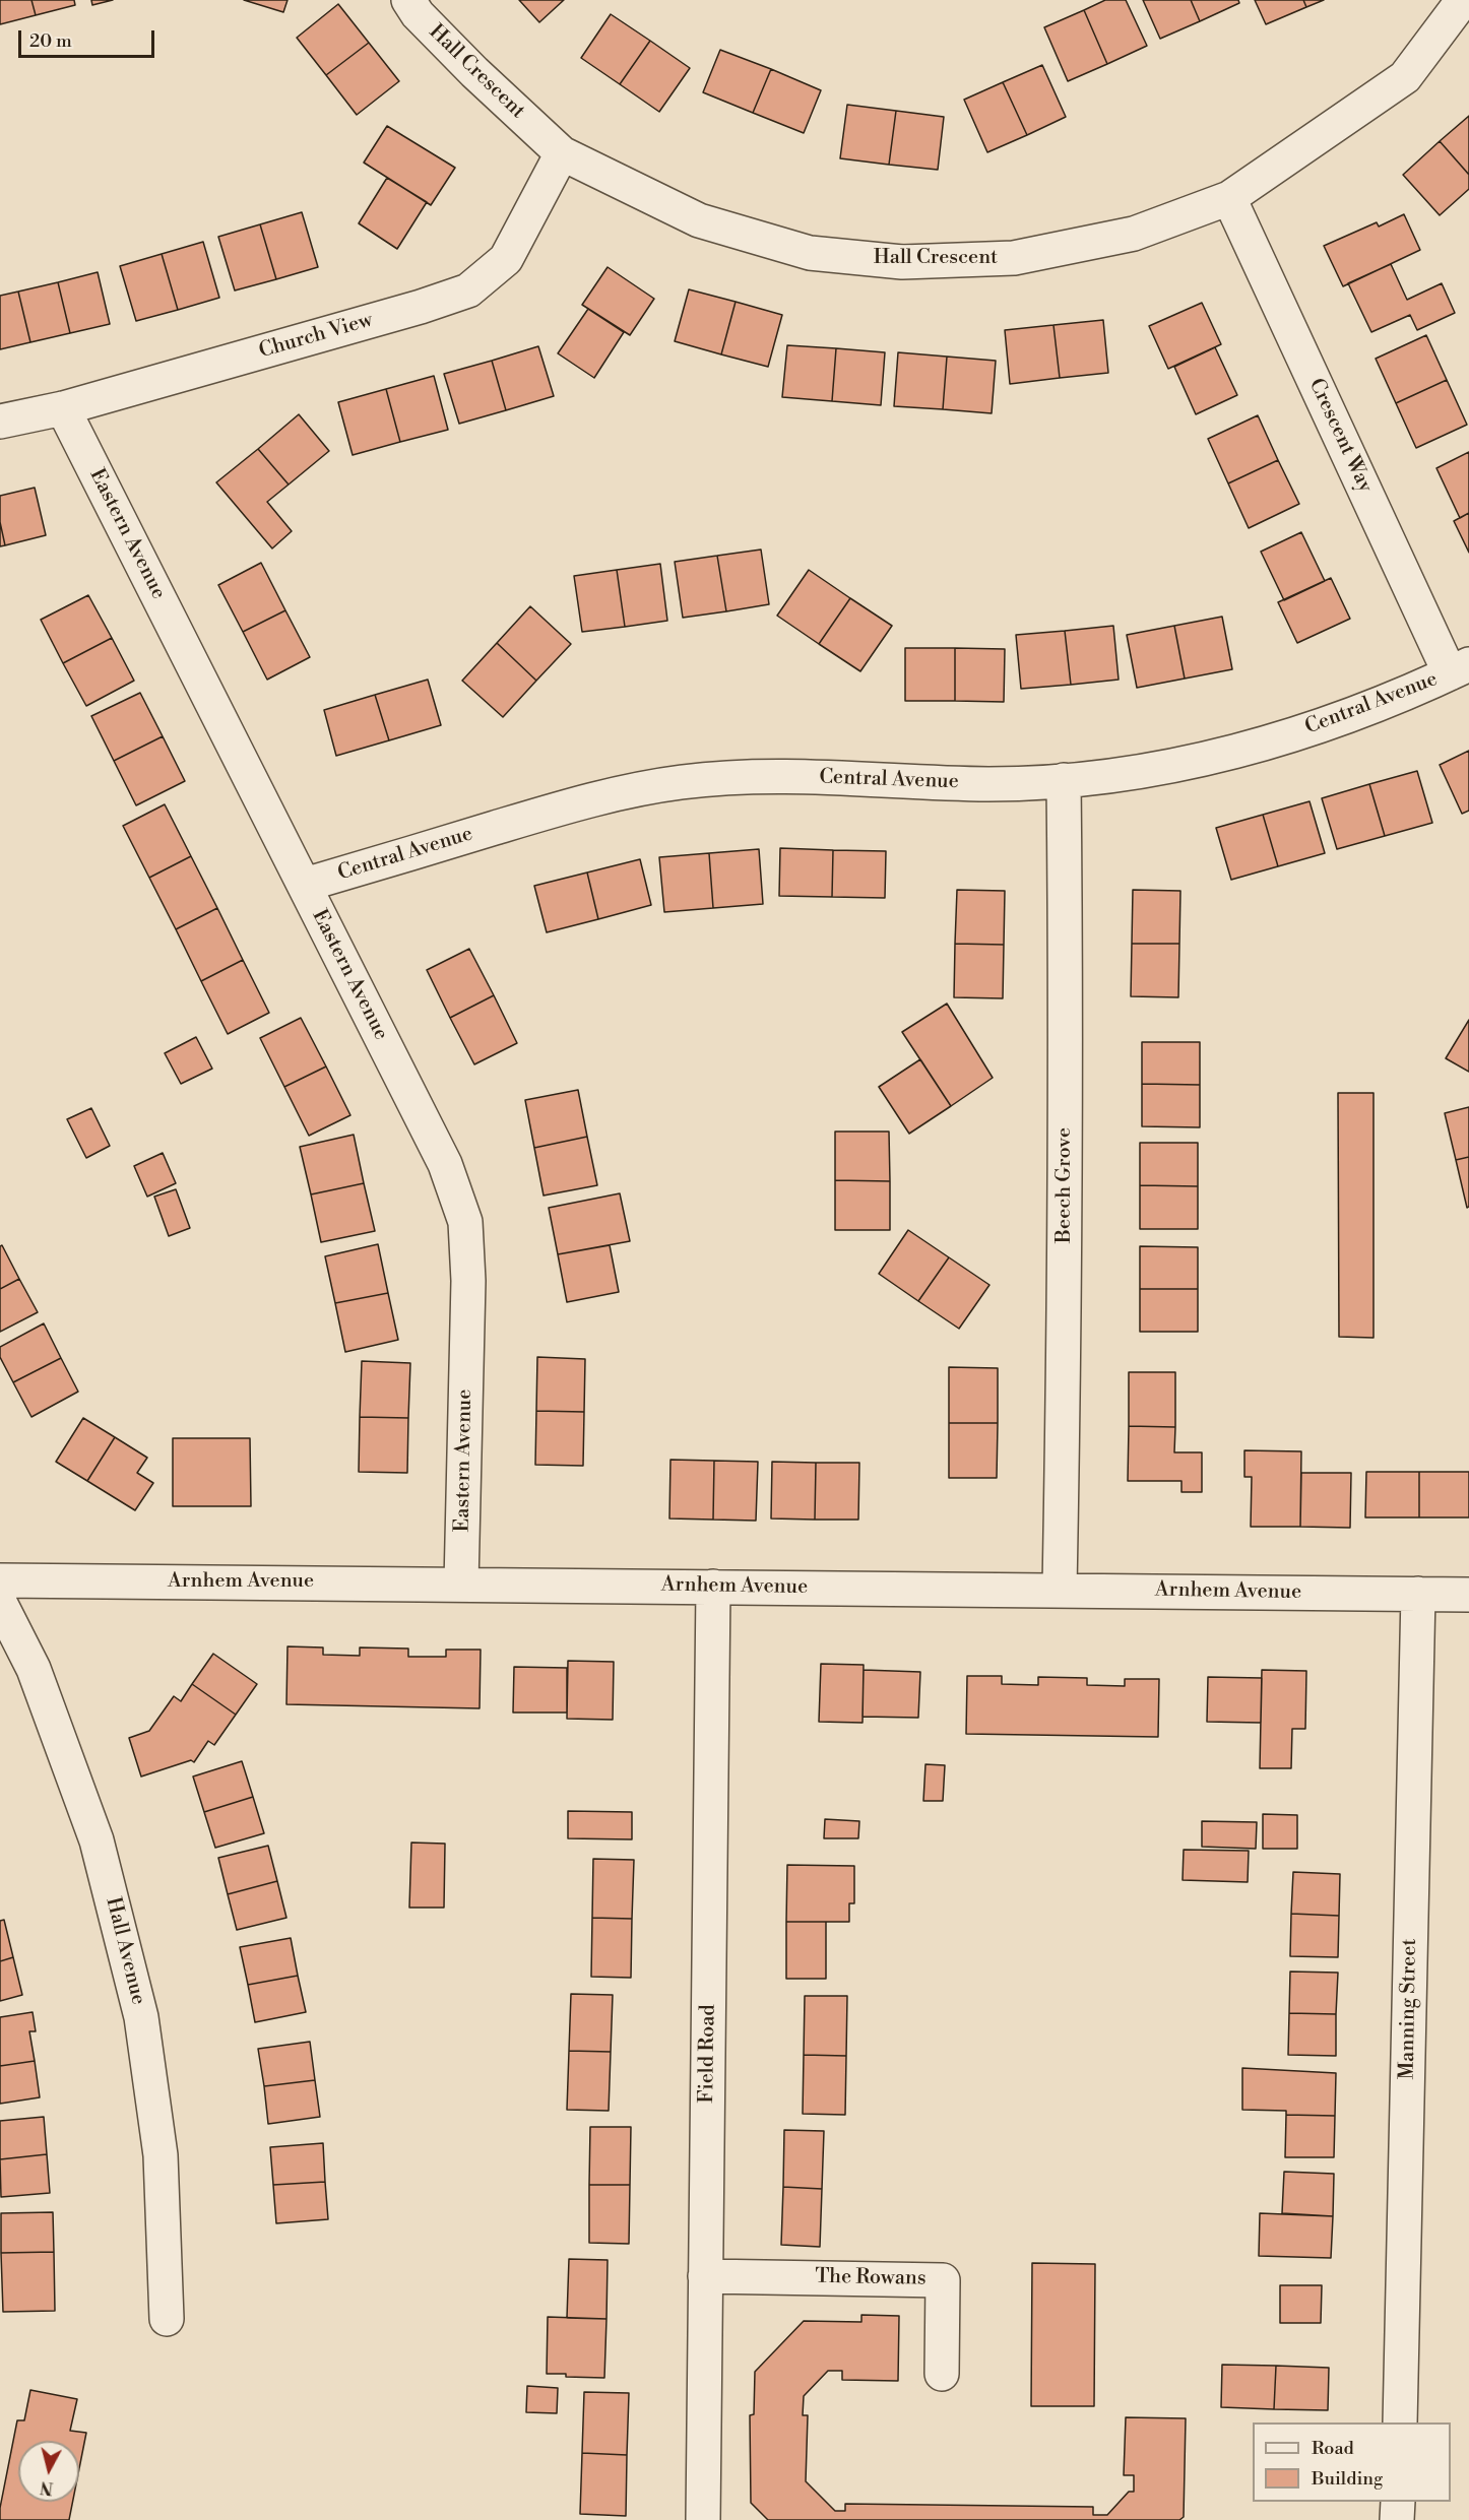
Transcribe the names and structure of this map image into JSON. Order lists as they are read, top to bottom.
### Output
{
  "streets": {
    "street": [
      "Hall Crescent",
      "Church View",
      "Crescent Way",
      "Eastern Avenue",
      "Central Avenue",
      "Beech Grove",
      "Arnhem Avenue",
      "Hall Avenue",
      "Manning Street",
      "Field Road",
      "The Rowans"
    ]
  },
  "crossings": [
    ["Hall Crescent", "Church View"],
    ["Hall Crescent", "Crescent Way"],
    ["Church View", "Eastern Avenue"],
    ["Crescent Way", "Central Avenue"],
    ["Eastern Avenue", "Central Avenue"],
    ["Eastern Avenue", "Arnhem Avenue"],
    ["Central Avenue", "Beech Grove"],
    ["Beech Grove", "Arnhem Avenue"],
    ["Arnhem Avenue", "Manning Street"],
    ["Arnhem Avenue", "Field Road"],
    ["Field Road", "The Rowans"]
  ],
  "legend": ["Road", "Building"],
  "scale_bar": "20 m",
  "north": "bottom"
}
